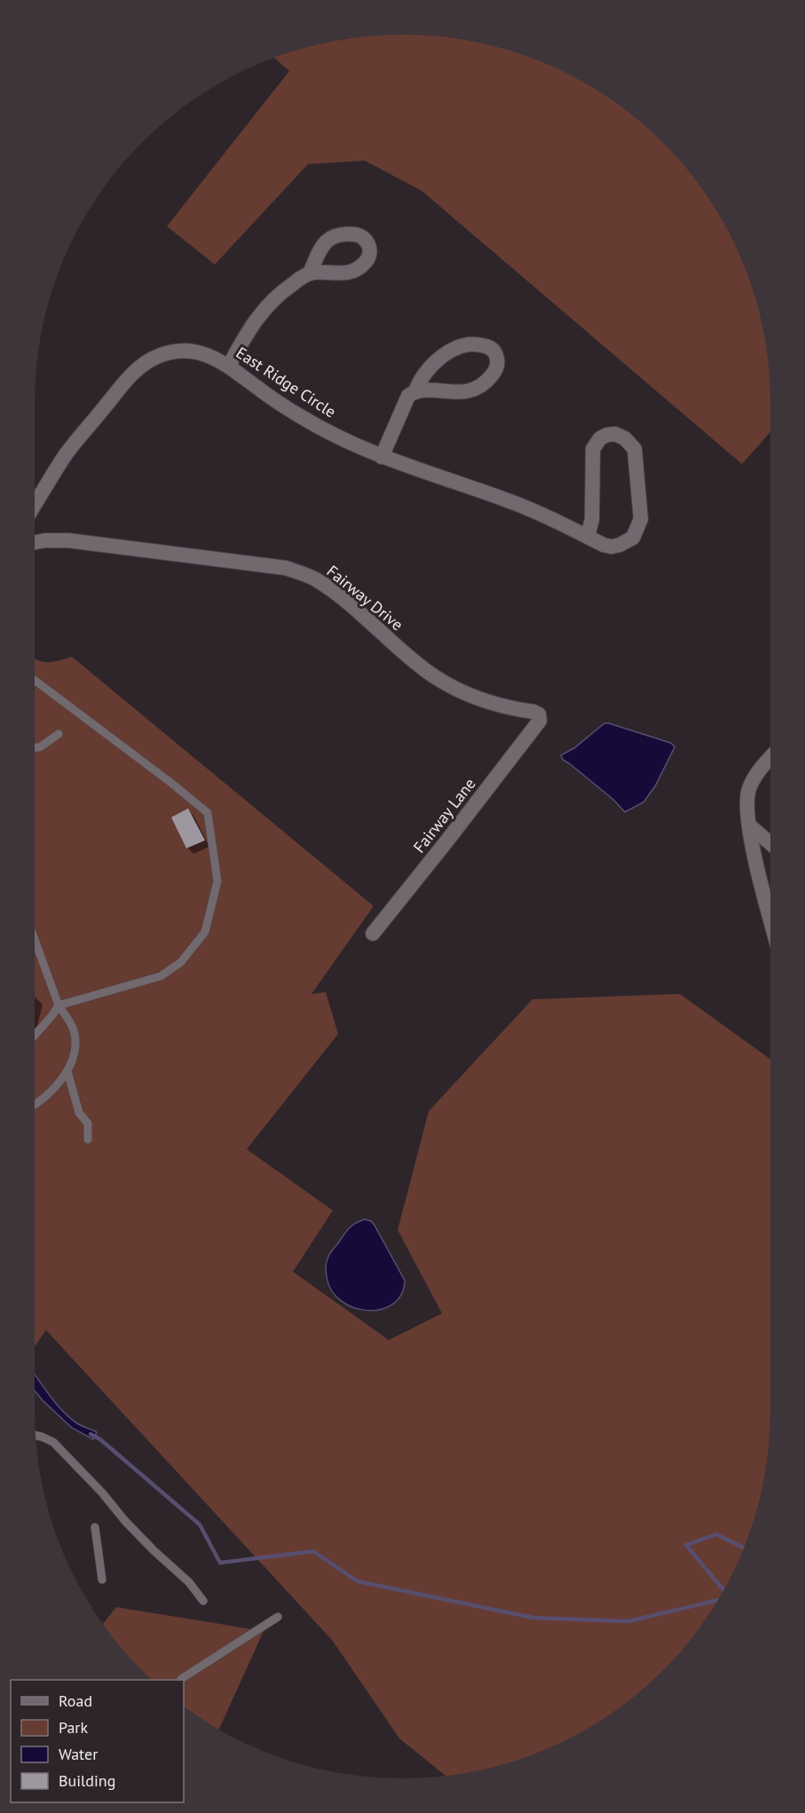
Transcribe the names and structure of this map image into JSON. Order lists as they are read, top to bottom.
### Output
{
  "streets": {
    "street": ["East Ridge Circle", "Fairway Drive", "Fairway Lane"]
  },
  "crossings": [
    ["Fairway Drive", "Fairway Lane"]
  ],
  "legend": [
    "Road",
    "Park",
    "Water",
    "Building"
  ]
}
